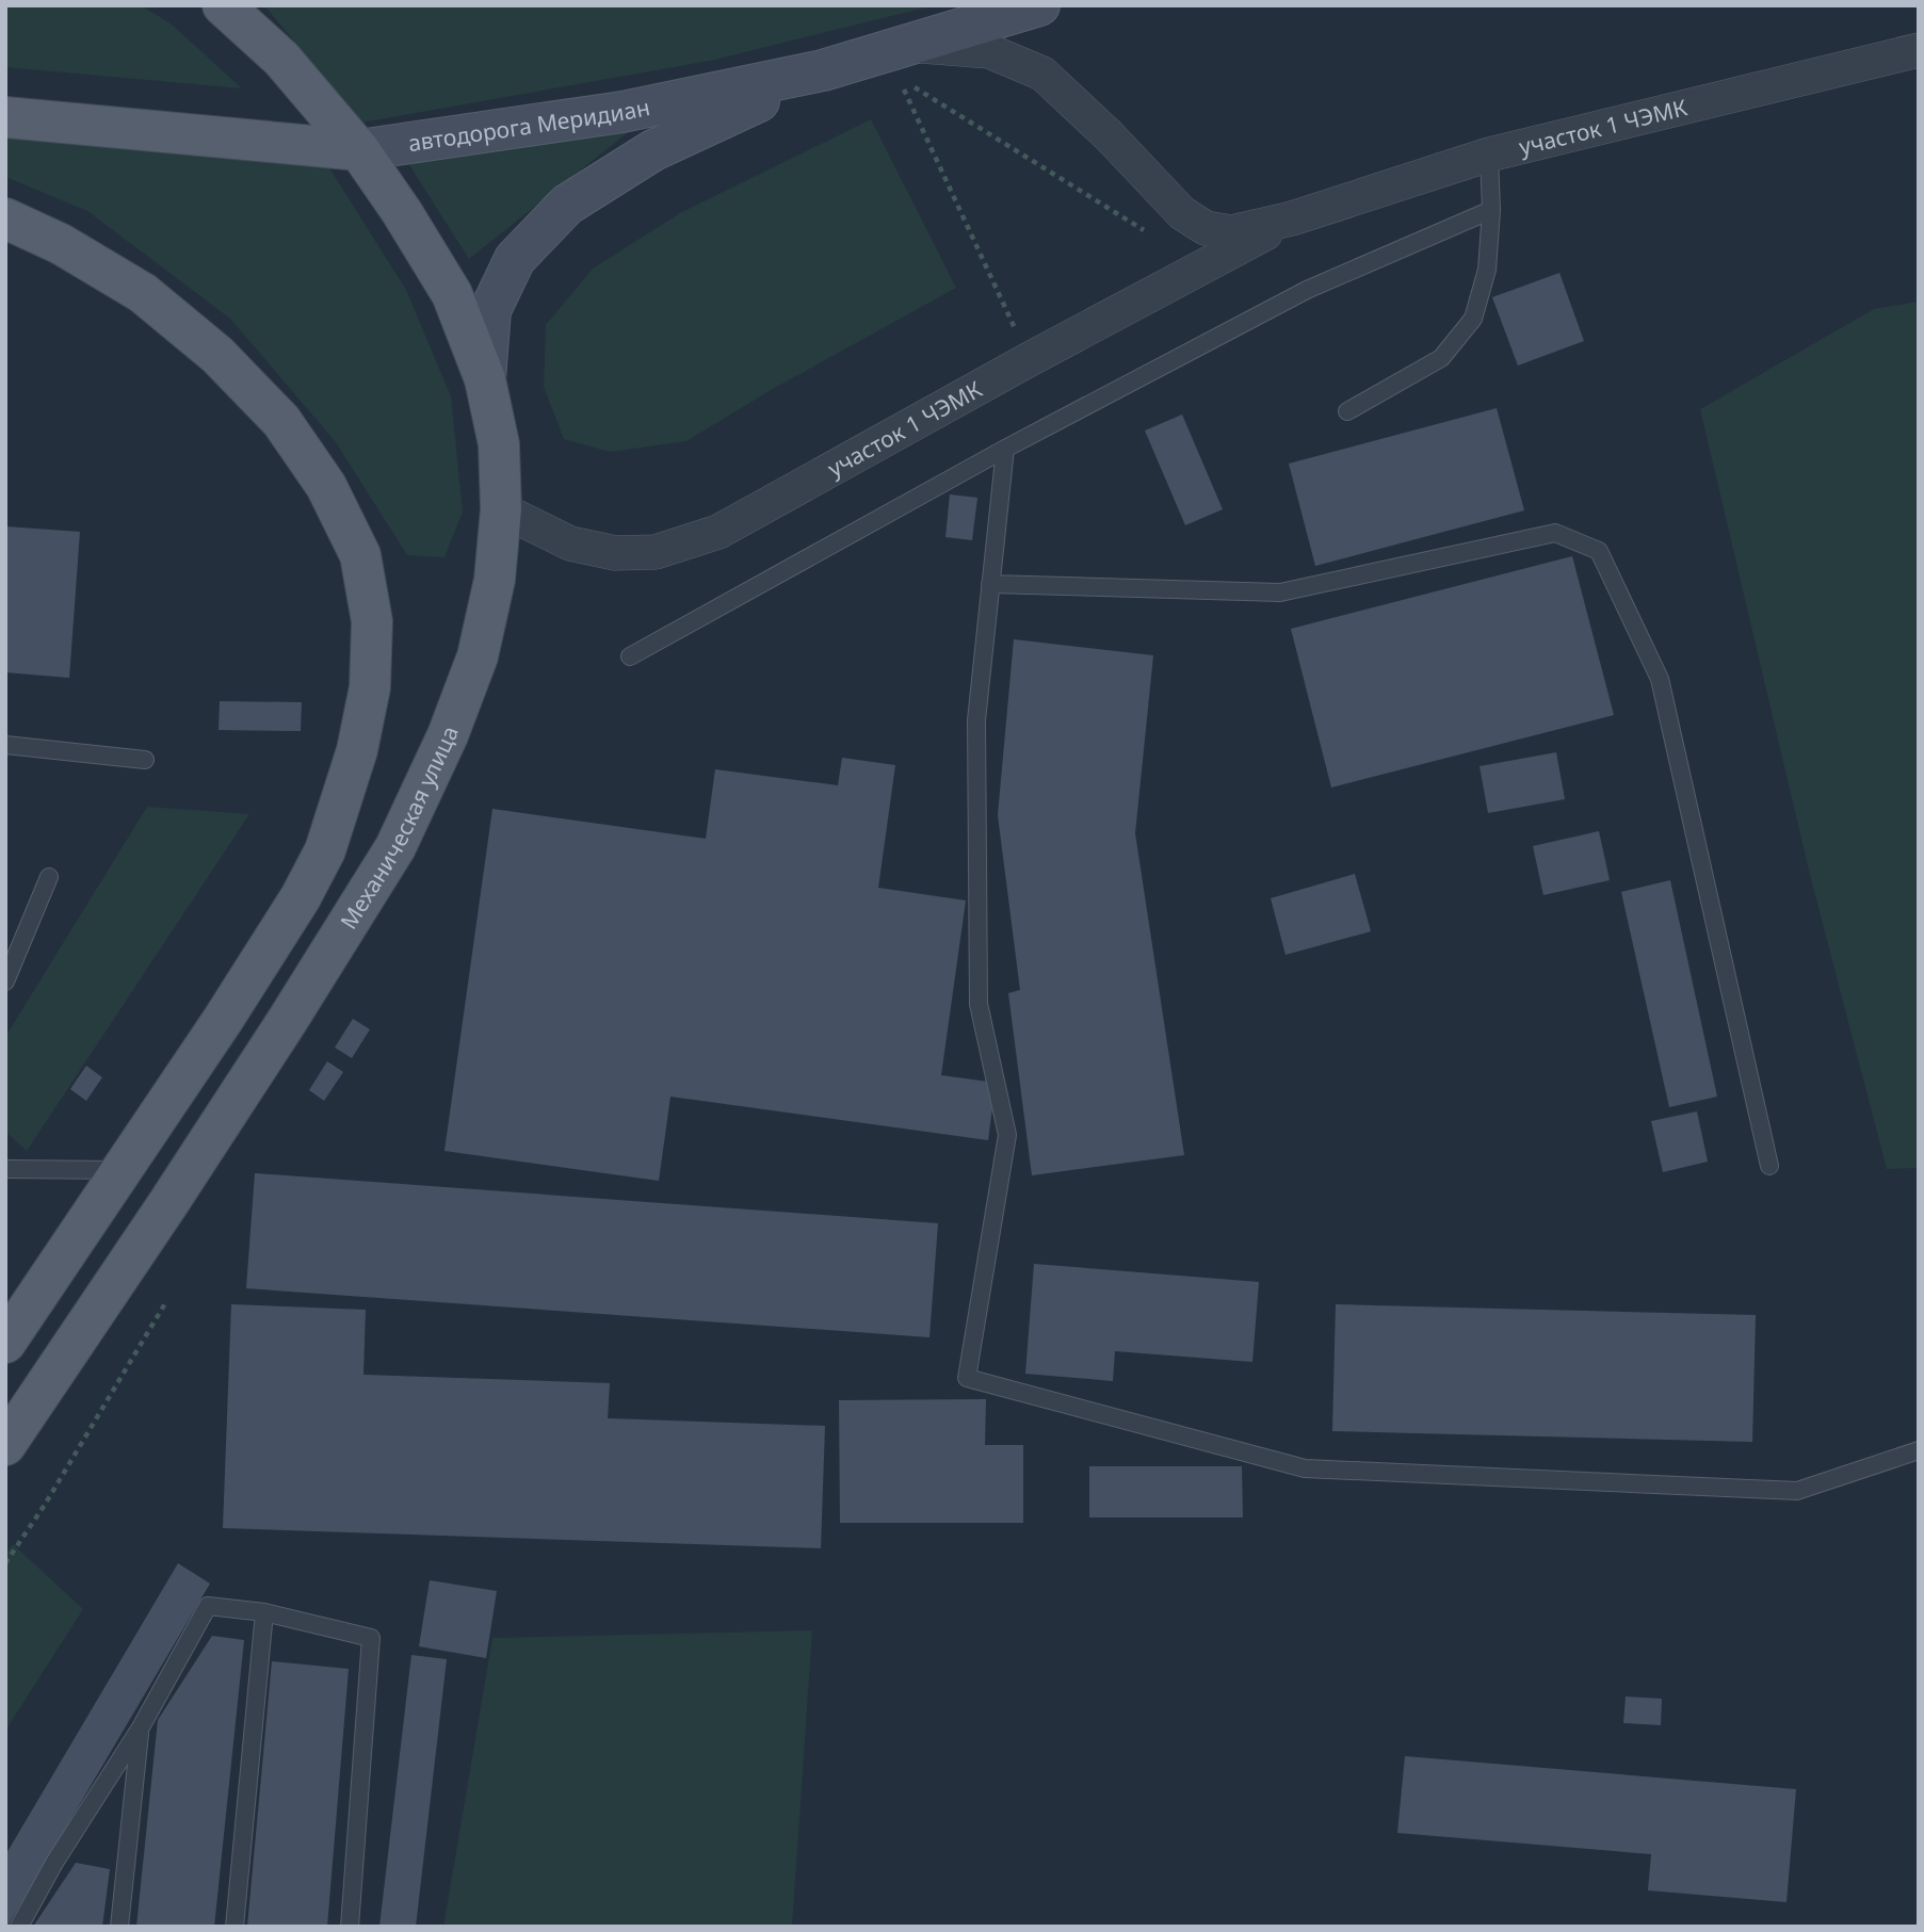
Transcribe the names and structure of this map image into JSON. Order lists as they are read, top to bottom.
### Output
{
  "streets": {
    "main road": ["автодорога Меридиан", "Механическая улица"],
    "street": ["участок 1 ЧЭМК"]
  },
  "crossings": [
    ["автодорога Меридиан", "участок 1 ЧЭМК"],
    ["автодорога Меридиан", "Механическая улица"],
    ["участок 1 ЧЭМК", "Механическая улица"]
  ]
}
